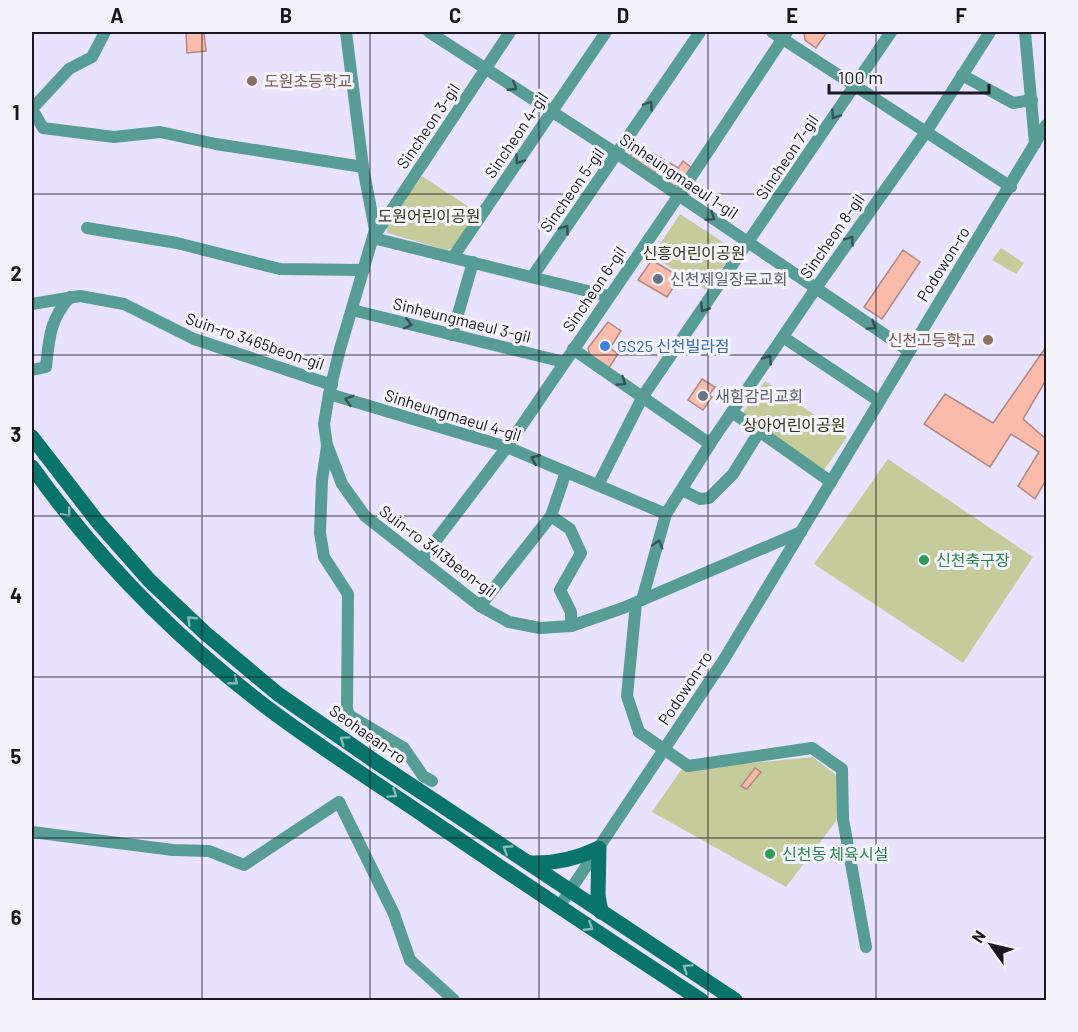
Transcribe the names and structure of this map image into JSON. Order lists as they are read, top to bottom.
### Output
{
  "streets": {
    "main road": ["Seohaean-ro"],
    "street": [
      "Sincheon 3-gil",
      "Sincheon 4-gil",
      "Sincheon 7-gil",
      "Sinheungmaeul 1-gil",
      "Sincheon 5-gil",
      "Sincheon 8-gil",
      "Podowon-ro",
      "Sincheon 6-gil",
      "Sinheungmaeul 3-gil",
      "Suin-ro 3465beon-gil",
      "Sinheungmaeul 4-gil",
      "Suin-ro 3413beon-gil"
    ]
  },
  "crossings": [
    ["Sincheon 3-gil", "Sinheungmaeul 1-gil"],
    ["Sincheon 3-gil", "Suin-ro 3413beon-gil"],
    ["Sincheon 4-gil", "Sinheungmaeul 1-gil"],
    ["Sincheon 7-gil", "Sinheungmaeul 1-gil"],
    ["Sincheon 7-gil", "Sinheungmaeul 4-gil"],
    ["Sinheungmaeul 1-gil", "Sincheon 5-gil"],
    ["Sinheungmaeul 1-gil", "Sincheon 8-gil"],
    ["Sinheungmaeul 1-gil", "Podowon-ro"],
    ["Sinheungmaeul 1-gil", "Sincheon 6-gil"],
    ["Sincheon 8-gil", "Sinheungmaeul 4-gil"],
    ["Sincheon 8-gil", "Suin-ro 3413beon-gil"],
    ["Podowon-ro", "Suin-ro 3413beon-gil"],
    ["Podowon-ro", "Seohaean-ro"],
    ["Sincheon 6-gil", "Sinheungmaeul 3-gil"],
    ["Sincheon 6-gil", "Sinheungmaeul 4-gil"],
    ["Sincheon 6-gil", "Suin-ro 3413beon-gil"],
    ["Sinheungmaeul 3-gil", "Suin-ro 3413beon-gil"],
    ["Suin-ro 3465beon-gil", "Sinheungmaeul 4-gil"],
    ["Suin-ro 3465beon-gil", "Suin-ro 3413beon-gil"],
    ["Sinheungmaeul 4-gil", "Suin-ro 3413beon-gil"]
  ],
  "one_way": [
    "Sincheon 4-gil",
    "Sincheon 7-gil",
    "Sincheon 5-gil",
    "Sinheungmaeul 4-gil"
  ],
  "parks": ["도원어린이공원", "신흥어린이공원", "상아어린이공원"],
  "places": [
    "도원초등학교",
    "신천제일장로교회",
    "신천고등학교",
    "GS25 신천빌라점",
    "새힘감리교회",
    "신천축구장",
    "신천동 체육시설"
  ],
  "scale_bar": "100 m",
  "north": "top left",
  "grid": {
    "columns": [
      "A",
      "B",
      "C",
      "D",
      "E",
      "F"
    ],
    "rows": [
      "1",
      "2",
      "3",
      "4",
      "5",
      "6"
    ]
  }
}
